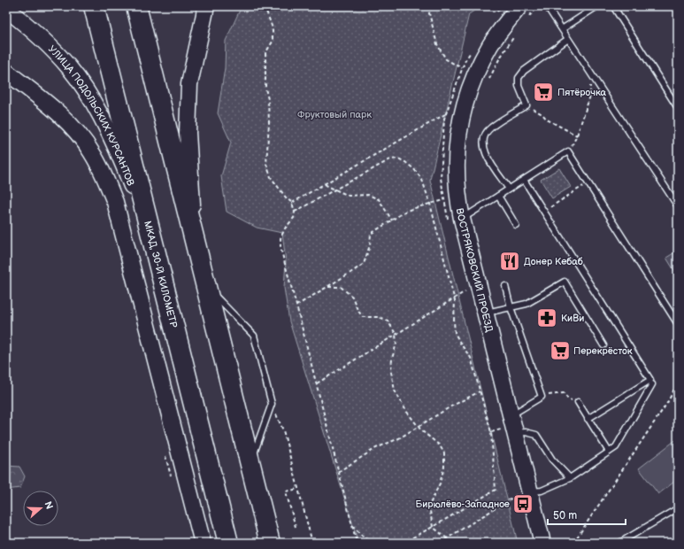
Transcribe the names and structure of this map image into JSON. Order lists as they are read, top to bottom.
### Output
{
  "streets": {
    "highway": ["МКАД, 30-Й КИЛОМЕТР"],
    "street": ["УЛИЦА ПОДОЛЬСКИХ КУРСАНТОВ", "ВОСТРЯКОВСКИЙ ПРОЕЗД"]
  },
  "crossings": [
    ["УЛИЦА ПОДОЛЬСКИХ КУРСАНТОВ", "МКАД, 30-Й КИЛОМЕТР"]
  ],
  "parks": ["Фруктовый парк"],
  "places": {
    "supermarket": ["Пятёрочка", "Перекрёсток"],
    "restaurant": ["Донер Кебаб"],
    "pharmacy": ["КиВи"],
    "bus stop": ["Бирюлёво-Западное"]
  },
  "scale_bar": "50 m",
  "north": "right"
}
